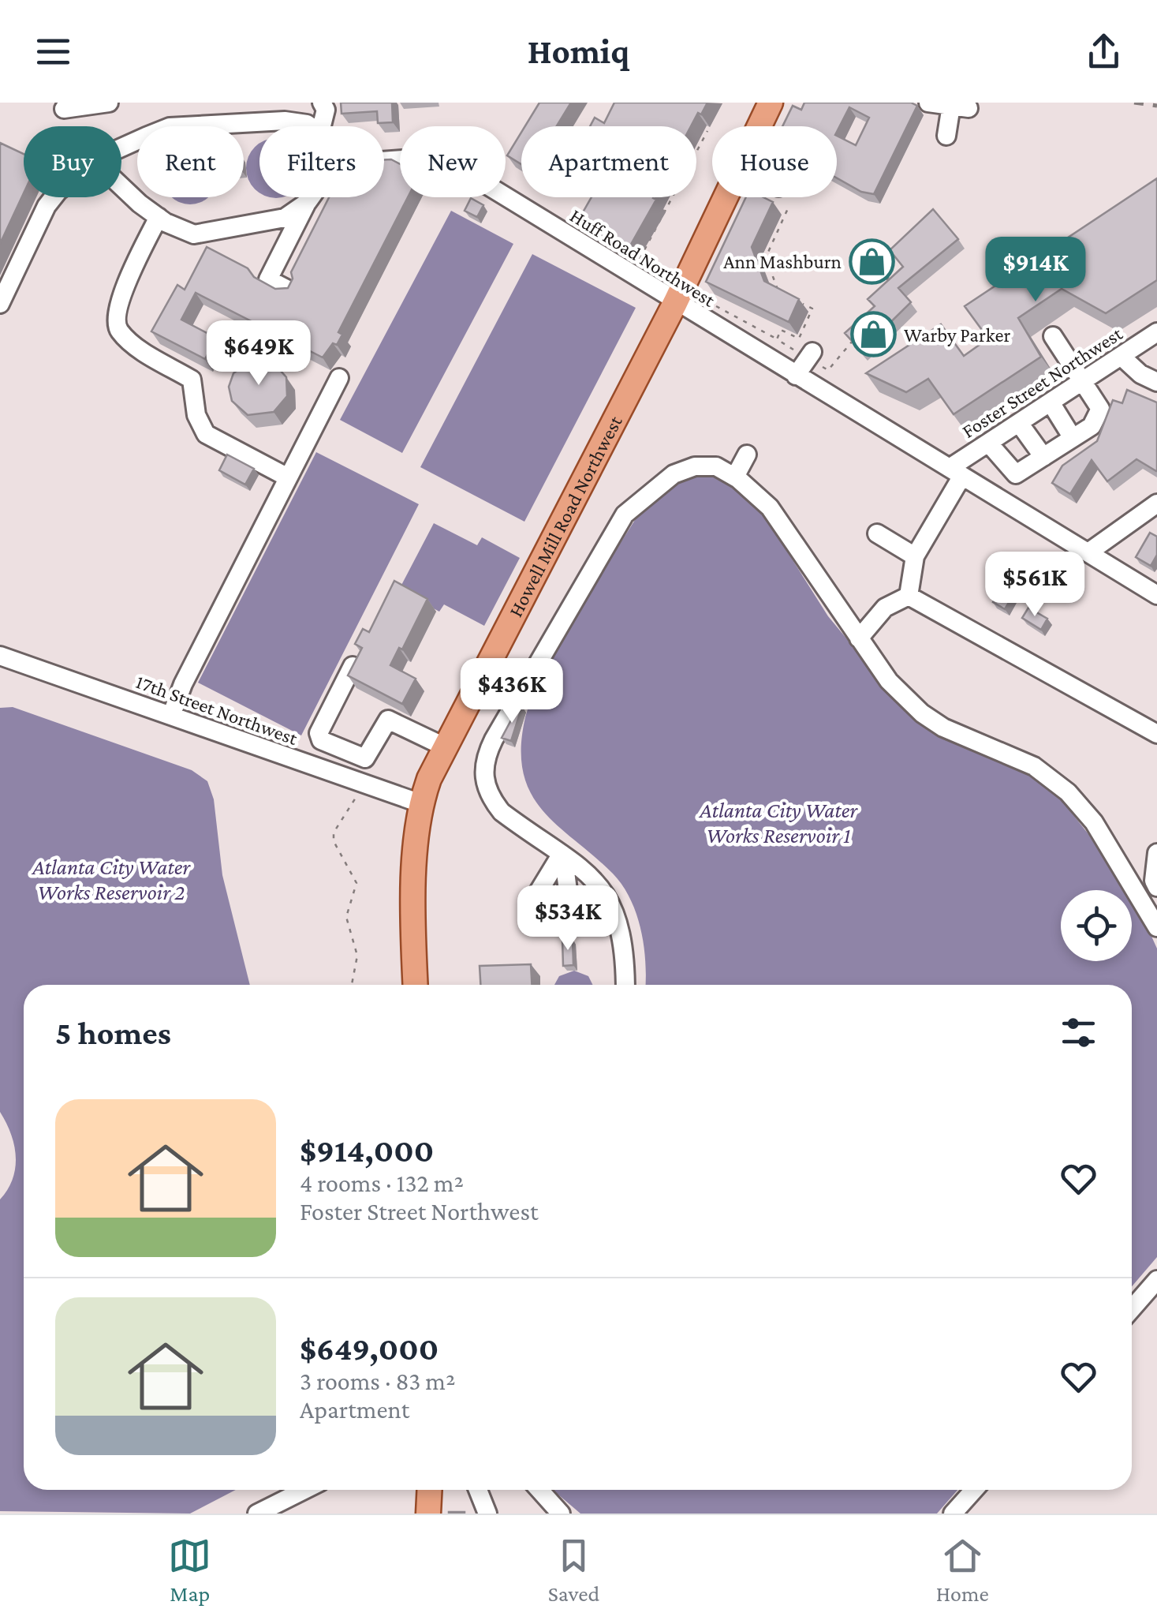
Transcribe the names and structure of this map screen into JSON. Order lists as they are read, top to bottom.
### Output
{
  "streets": {
    "main road": ["Howell Mill Road Northwest"],
    "street": ["Huff Road Northwest", "Foster Street Northwest", "17th Street Northwest"]
  },
  "crossings": [
    ["Huff Road Northwest", "Foster Street Northwest"],
    ["Huff Road Northwest", "Howell Mill Road Northwest"],
    ["Howell Mill Road Northwest", "17th Street Northwest"]
  ],
  "water": ["Atlanta City Water Works Reservoir 1", "Atlanta City Water Works Reservoir 2"],
  "places": {
    "shop": ["Ann Mashburn", "Warby Parker"]
  },
  "page": {
    "header": "Homiq",
    "chip": [
      "Buy",
      "Rent",
      "Filters",
      "New",
      "Apartment",
      "House"
    ],
    "price": [
      "$914K",
      "$649K",
      "$561K",
      "$436K",
      "$534K"
    ],
    "heading": "5 homes",
    "list": [
      {
        "name": "$914,000",
        "note": "4 rooms · 132 m² · Foster Street Northwest"
      },
      {
        "name": "$649,000",
        "note": "3 rooms · 83 m² · Apartment"
      }
    ],
    "tabs": ["Map", "Saved", "Home"]
  }
}
